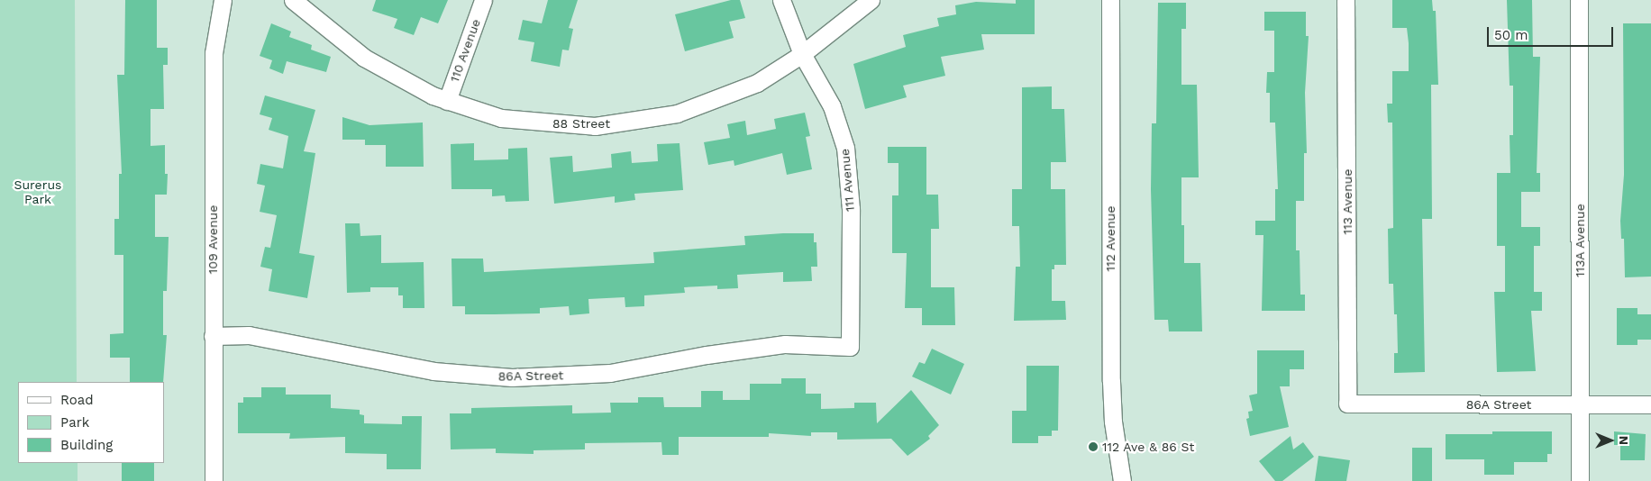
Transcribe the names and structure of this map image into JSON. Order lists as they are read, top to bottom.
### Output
{
  "streets": {
    "street": [
      "110 Avenue",
      "88 Street",
      "111 Avenue",
      "113 Avenue",
      "112 Avenue",
      "109 Avenue",
      "113A Avenue",
      "86A Street"
    ]
  },
  "crossings": [
    ["110 Avenue", "88 Street"],
    ["88 Street", "111 Avenue"],
    ["111 Avenue", "86A Street"],
    ["113 Avenue", "86A Street"],
    ["109 Avenue", "86A Street"],
    ["113A Avenue", "86A Street"]
  ],
  "parks": ["Surerus Park"],
  "places": ["112 Ave & 86 St"],
  "legend": ["Road", "Park", "Building"],
  "scale_bar": "50 m",
  "north": "right"
}
